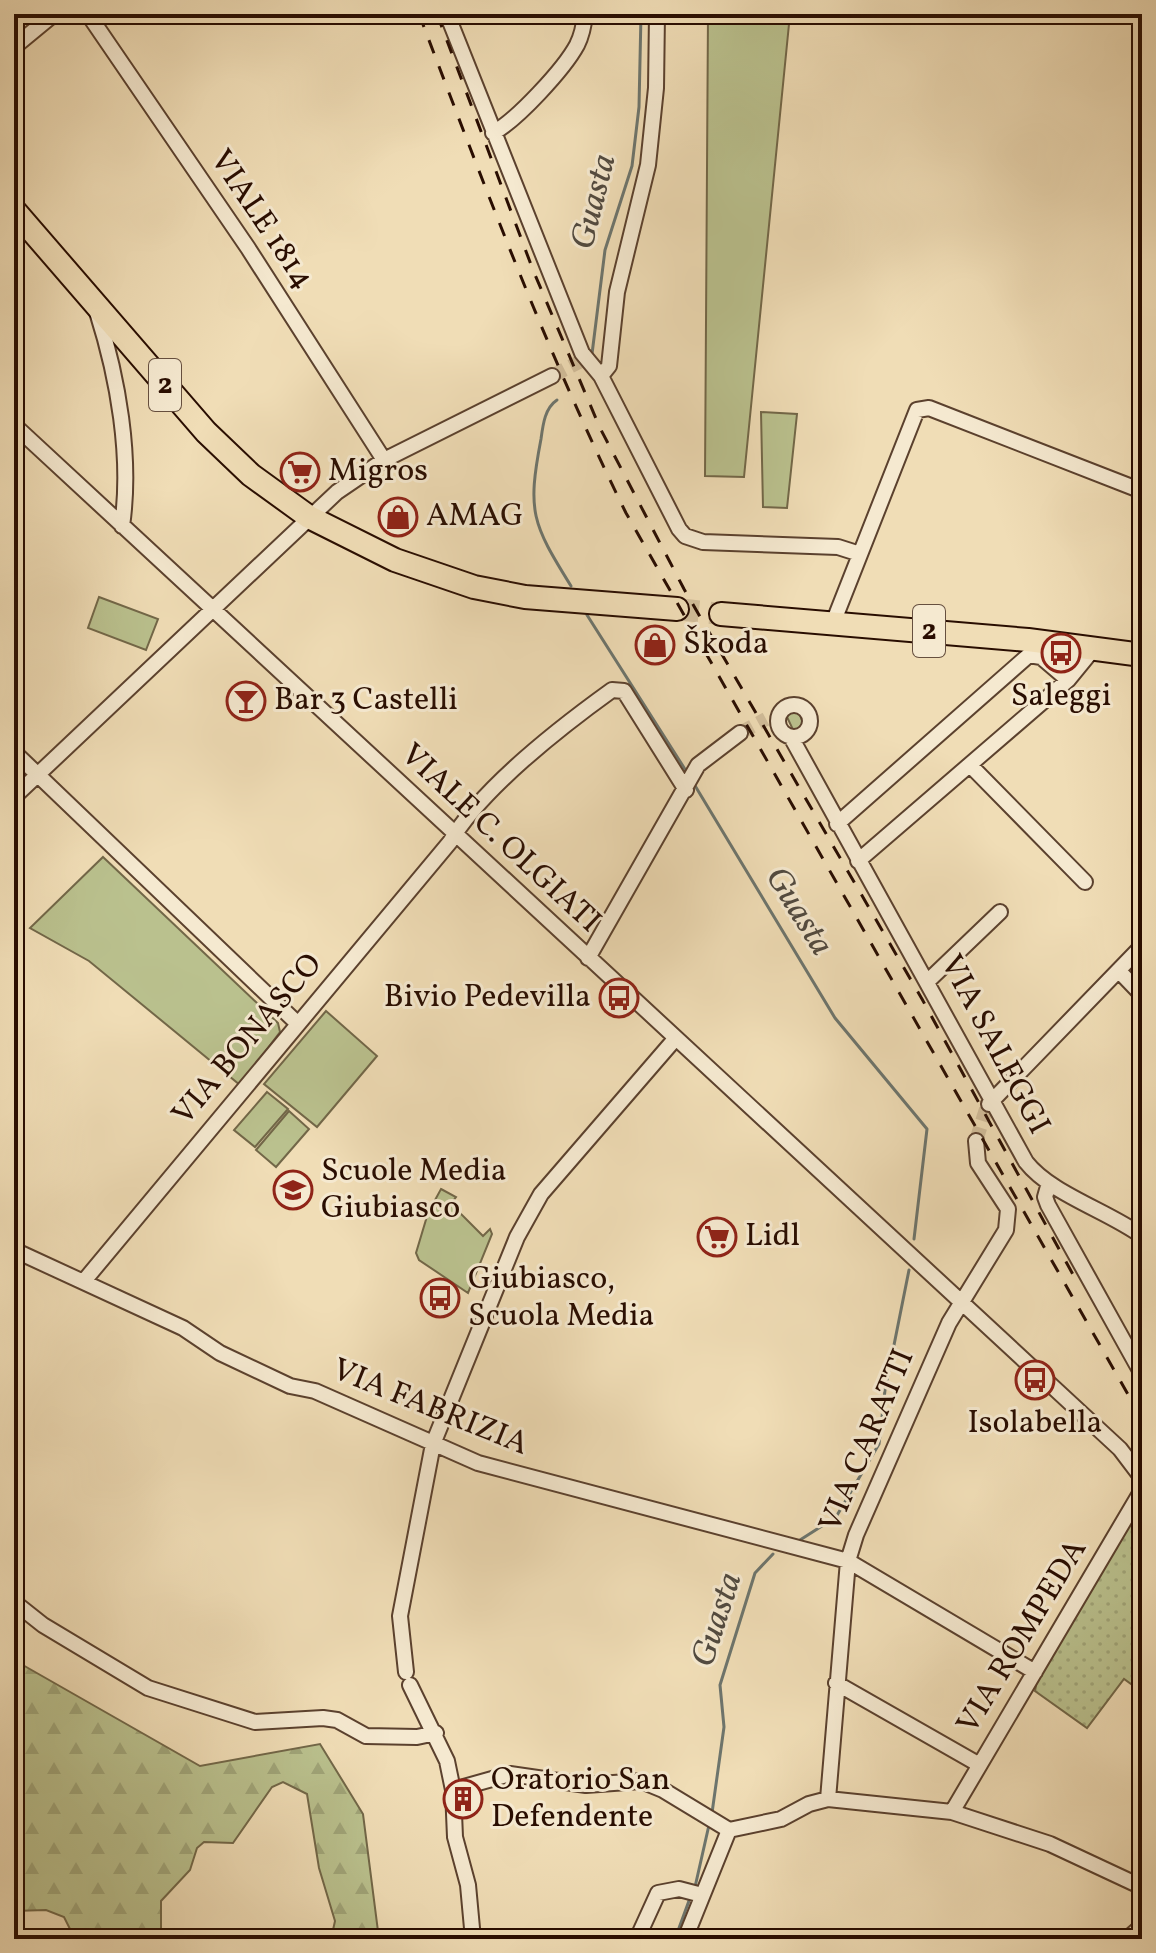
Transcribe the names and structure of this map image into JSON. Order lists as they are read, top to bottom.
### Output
{
  "streets": {
    "main road": ["2"],
    "street": [
      "VIALE 1814",
      "VIALE C. OLGIATI",
      "VIA BONASCO",
      "VIA SALEGGI",
      "VIA FABRIZIA",
      "VIA CARATTI",
      "VIA ROMPEDA"
    ]
  },
  "crossings": [
    ["VIALE C. OLGIATI", "VIA BONASCO"],
    ["VIALE C. OLGIATI", "VIA CARATTI"],
    ["VIA BONASCO", "VIA FABRIZIA"],
    ["VIA FABRIZIA", "VIA CARATTI"],
    ["VIA FABRIZIA", "VIA ROMPEDA"]
  ],
  "water": ["Guasta"],
  "places": {
    "supermarket": ["Migros", "Lidl"],
    "shop": ["AMAG", "Škoda"],
    "bus stop": [
      "Saleggi",
      "Bivio Pedevilla",
      "Giubiasco, Scuola Media",
      "Isolabella"
    ],
    "bar": ["Bar 3 Castelli"],
    "school or university": ["Scuole Media Giubiasco"],
    "building": ["Oratorio San Defendente"]
  }
}
